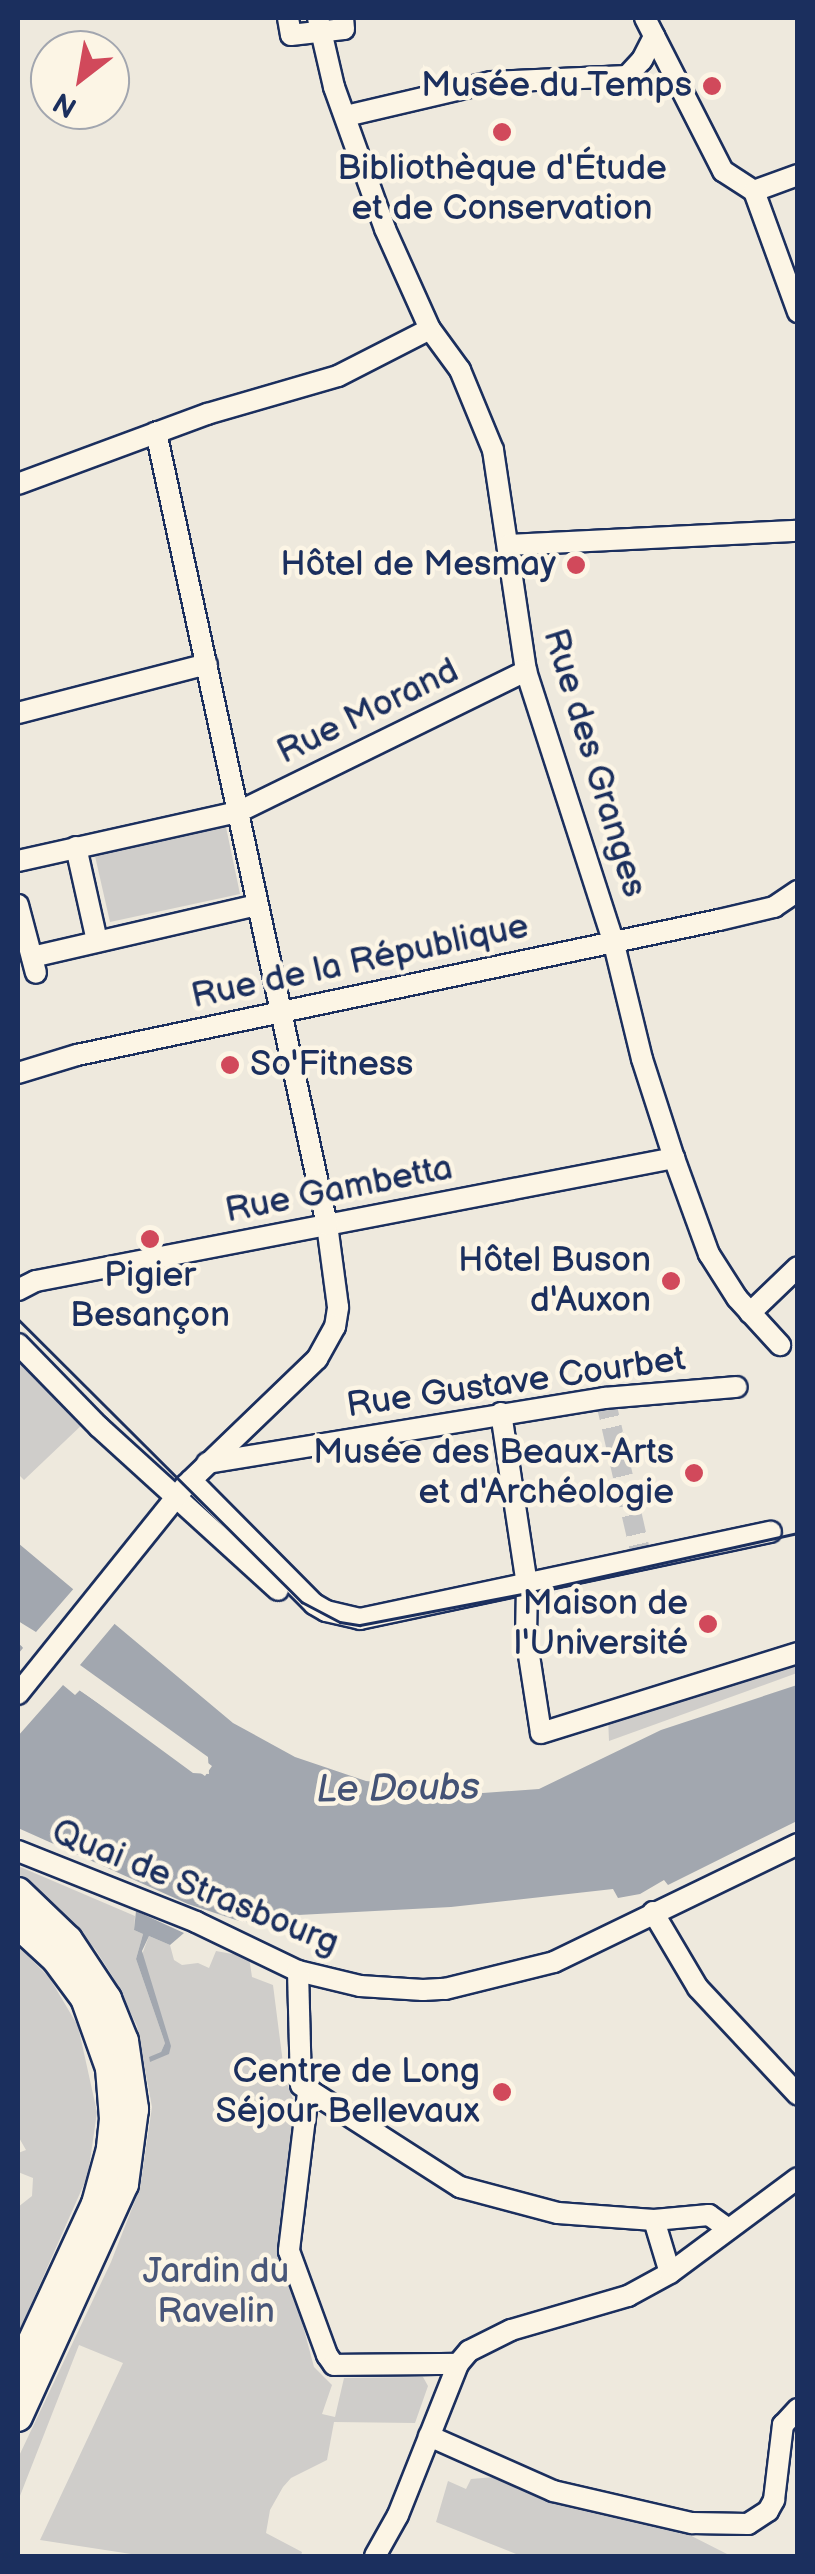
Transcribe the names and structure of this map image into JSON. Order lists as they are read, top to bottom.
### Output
{
  "streets": {
    "street": [
      "Rue Morand",
      "Rue des Granges",
      "Rue de la République",
      "Rue Gambetta",
      "Rue Gustave Courbet",
      "Quai de Strasbourg"
    ]
  },
  "crossings": [
    ["Rue Morand", "Rue des Granges"],
    ["Rue des Granges", "Rue de la République"],
    ["Rue des Granges", "Rue Gambetta"]
  ],
  "water": ["Le Doubs"],
  "parks": ["Jardin du Ravelin"],
  "places": [
    "Musée du Temps",
    "Bibliothèque d'Étude et de Conservation",
    "Hôtel de Mesmay",
    "So'Fitness",
    "Pigier Besançon",
    "Hôtel Buson d'Auxon",
    "Musée des Beaux-Arts et d'Archéologie",
    "Maison de l'Université",
    "Centre de Long Séjour Bellevaux"
  ],
  "north": "bottom left"
}
